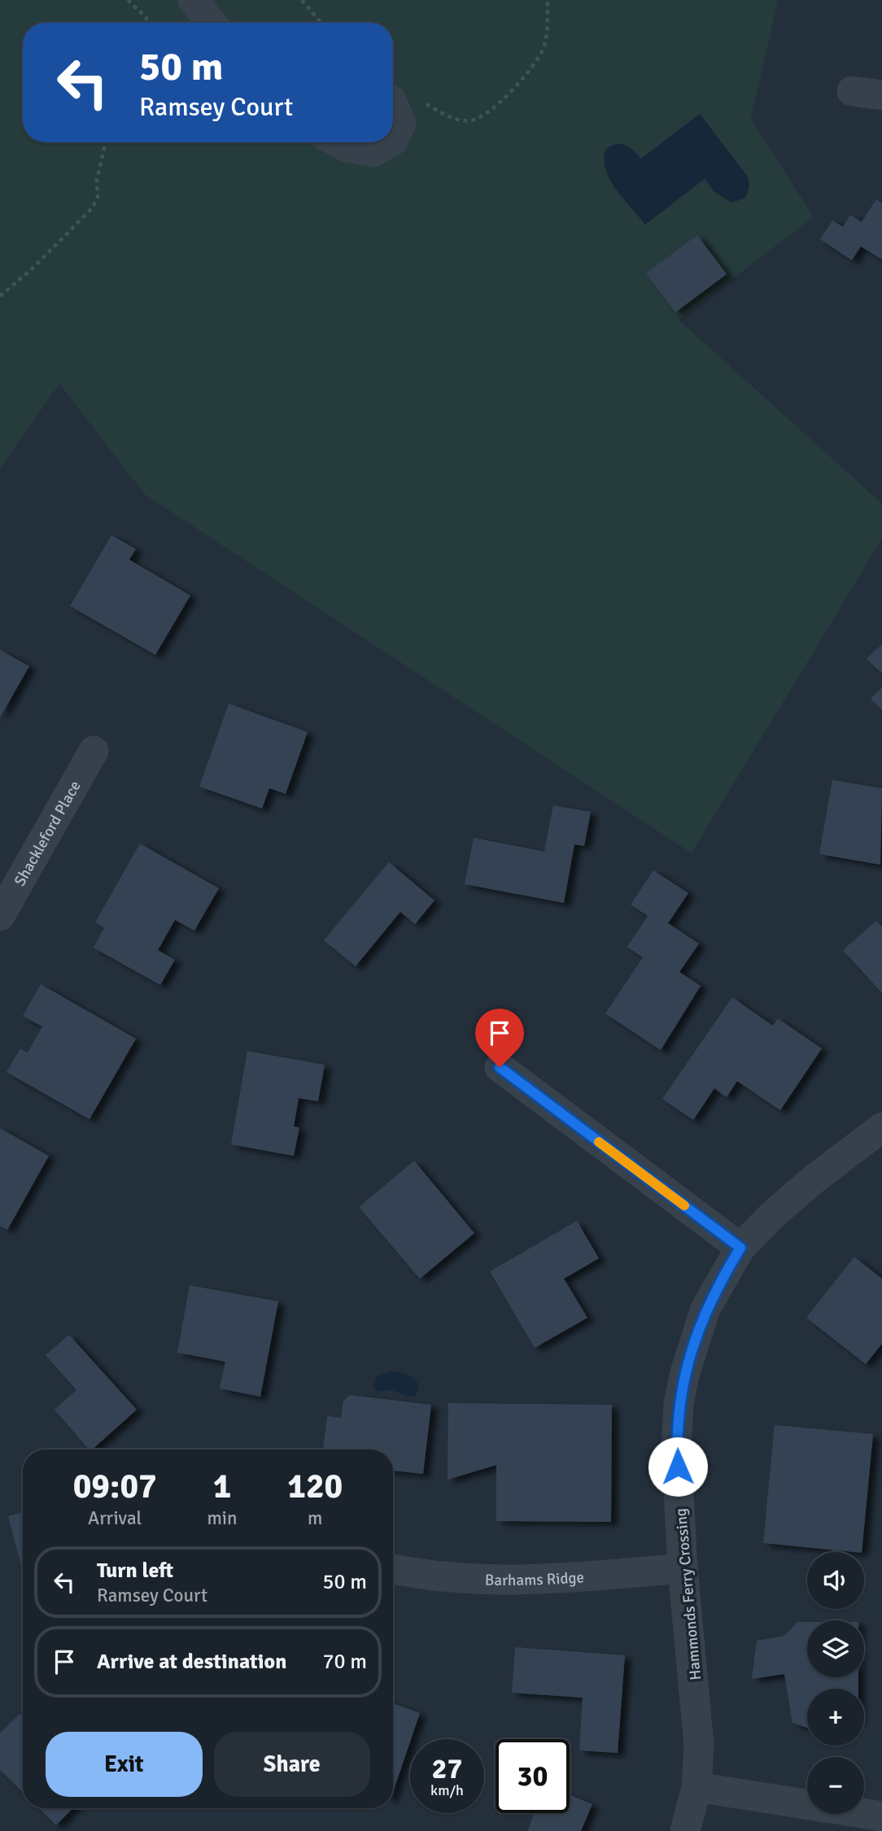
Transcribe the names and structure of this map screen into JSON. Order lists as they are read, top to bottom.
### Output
{
  "streets": {
    "street": ["Shackleford Place", "Barhams Ridge", "Hammonds Ferry Crossing"]
  },
  "crossings": [
    ["Barhams Ridge", "Hammonds Ferry Crossing"]
  ],
  "page": {
    "turn": ["50 m", "Ramsey Court"],
    "eta": [
      "09:07",
      "Arrival",
      "1",
      "min",
      "120",
      "m"
    ],
    "list": [
      {
        "name": "Turn left",
        "note": "Ramsey Court",
        "value": "50 m"
      },
      {
        "name": "Arrive at destination",
        "value": "70 m"
      }
    ],
    "map_buttons": ["+", "−"],
    "buttons": ["Exit", "Share"],
    "speed": "27 km/h",
    "limit": "30"
  }
}
